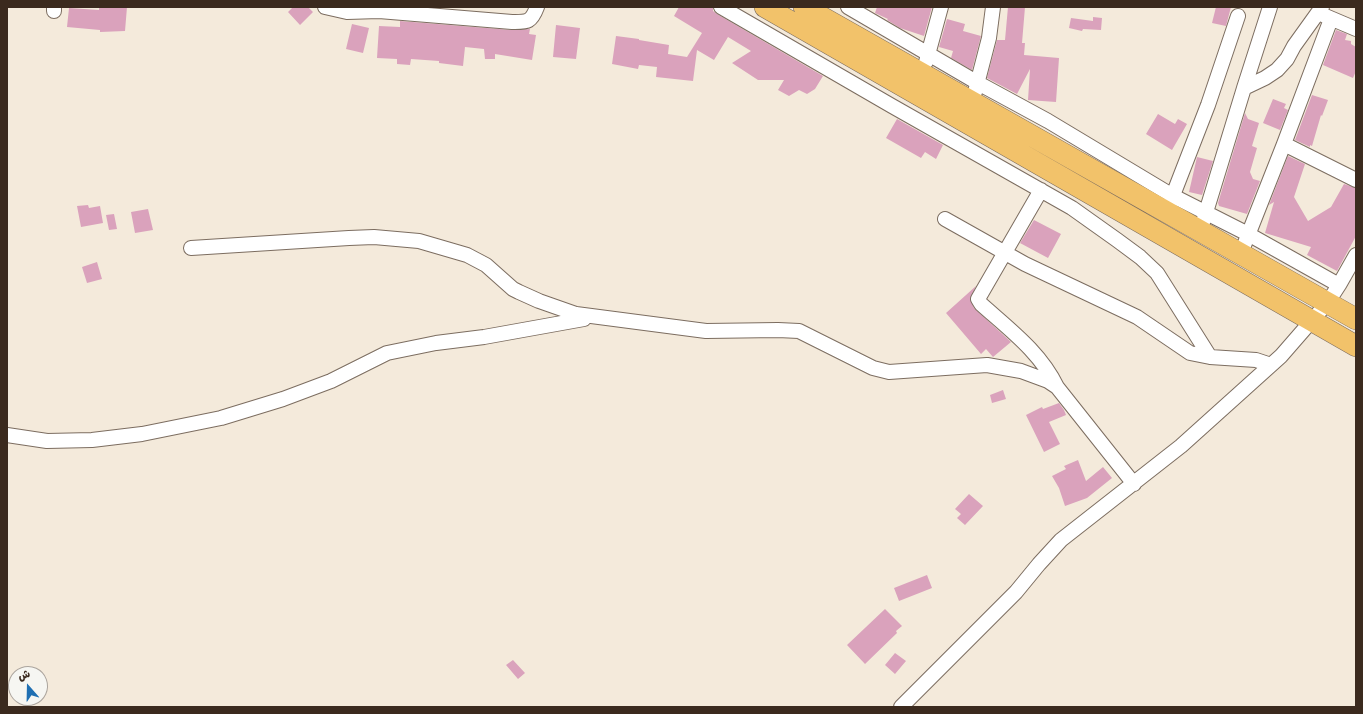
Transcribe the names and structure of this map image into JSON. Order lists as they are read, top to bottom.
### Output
{
  "north": "top"
}
